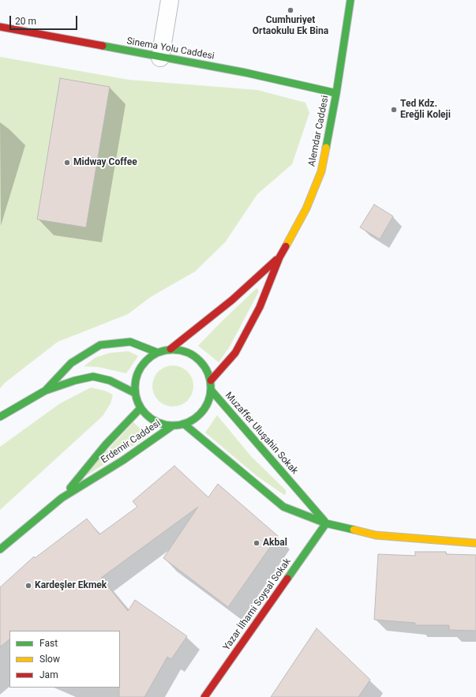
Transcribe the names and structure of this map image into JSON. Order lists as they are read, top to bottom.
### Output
{
  "streets": {
    "street": [
      "Sinema Yolu Caddesi",
      "Alemdar Caddesi",
      "Muzaffer Uluşahin Sokak",
      "Erdemir Caddesi",
      "Yazar İlhami Soysal Sokak"
    ]
  },
  "crossings": [
    ["Sinema Yolu Caddesi", "Alemdar Caddesi"],
    ["Alemdar Caddesi", "Muzaffer Uluşahin Sokak"],
    ["Alemdar Caddesi", "Erdemir Caddesi"],
    ["Muzaffer Uluşahin Sokak", "Erdemir Caddesi"],
    ["Muzaffer Uluşahin Sokak", "Yazar İlhami Soysal Sokak"]
  ],
  "places": [
    "Cumhuriyet Ortaokulu Ek Bina",
    "Ted Kdz. Ereğli Koleji",
    "Midway Coffee",
    "Akbal",
    "Kardeşler Ekmek"
  ],
  "legend": ["Fast", "Slow", "Jam"],
  "scale_bar": "20 m"
}
